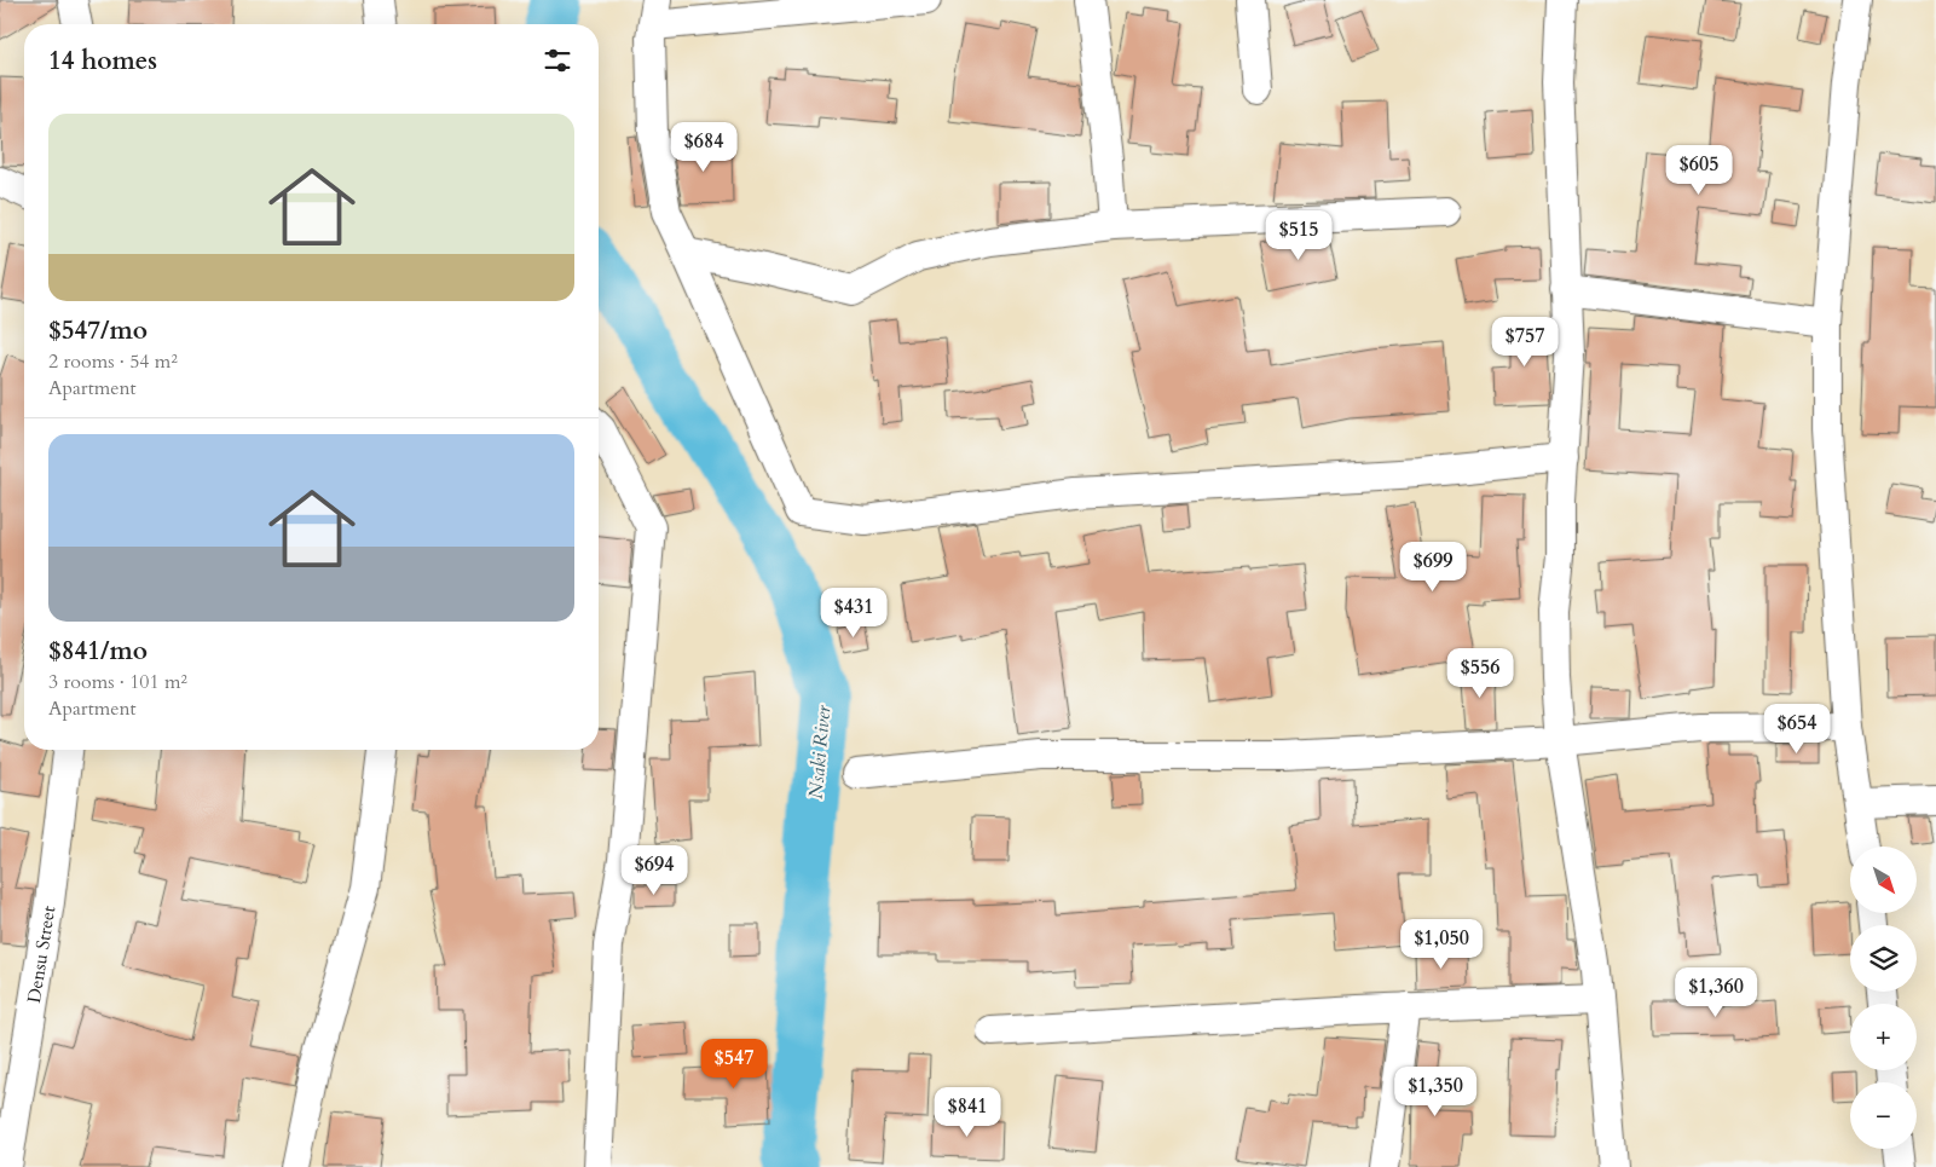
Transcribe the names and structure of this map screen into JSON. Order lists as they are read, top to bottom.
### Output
{
  "streets": {
    "street": ["Densu Street"]
  },
  "water": ["Nsaki River"],
  "north": "bottom right",
  "page": {
    "heading": "14 homes",
    "list": [
      {
        "name": "$547/mo",
        "note": "2 rooms · 54 m² · Apartment"
      },
      {
        "name": "$841/mo",
        "note": "3 rooms · 101 m² · Apartment"
      }
    ],
    "price": [
      "$684",
      "$605",
      "$515",
      "$757",
      "$699",
      "$431",
      "$556",
      "$654",
      "$694",
      "$1,050",
      "$1,360",
      "$547",
      "$1,350",
      "$841"
    ],
    "map_buttons": ["+", "−"]
  }
}
